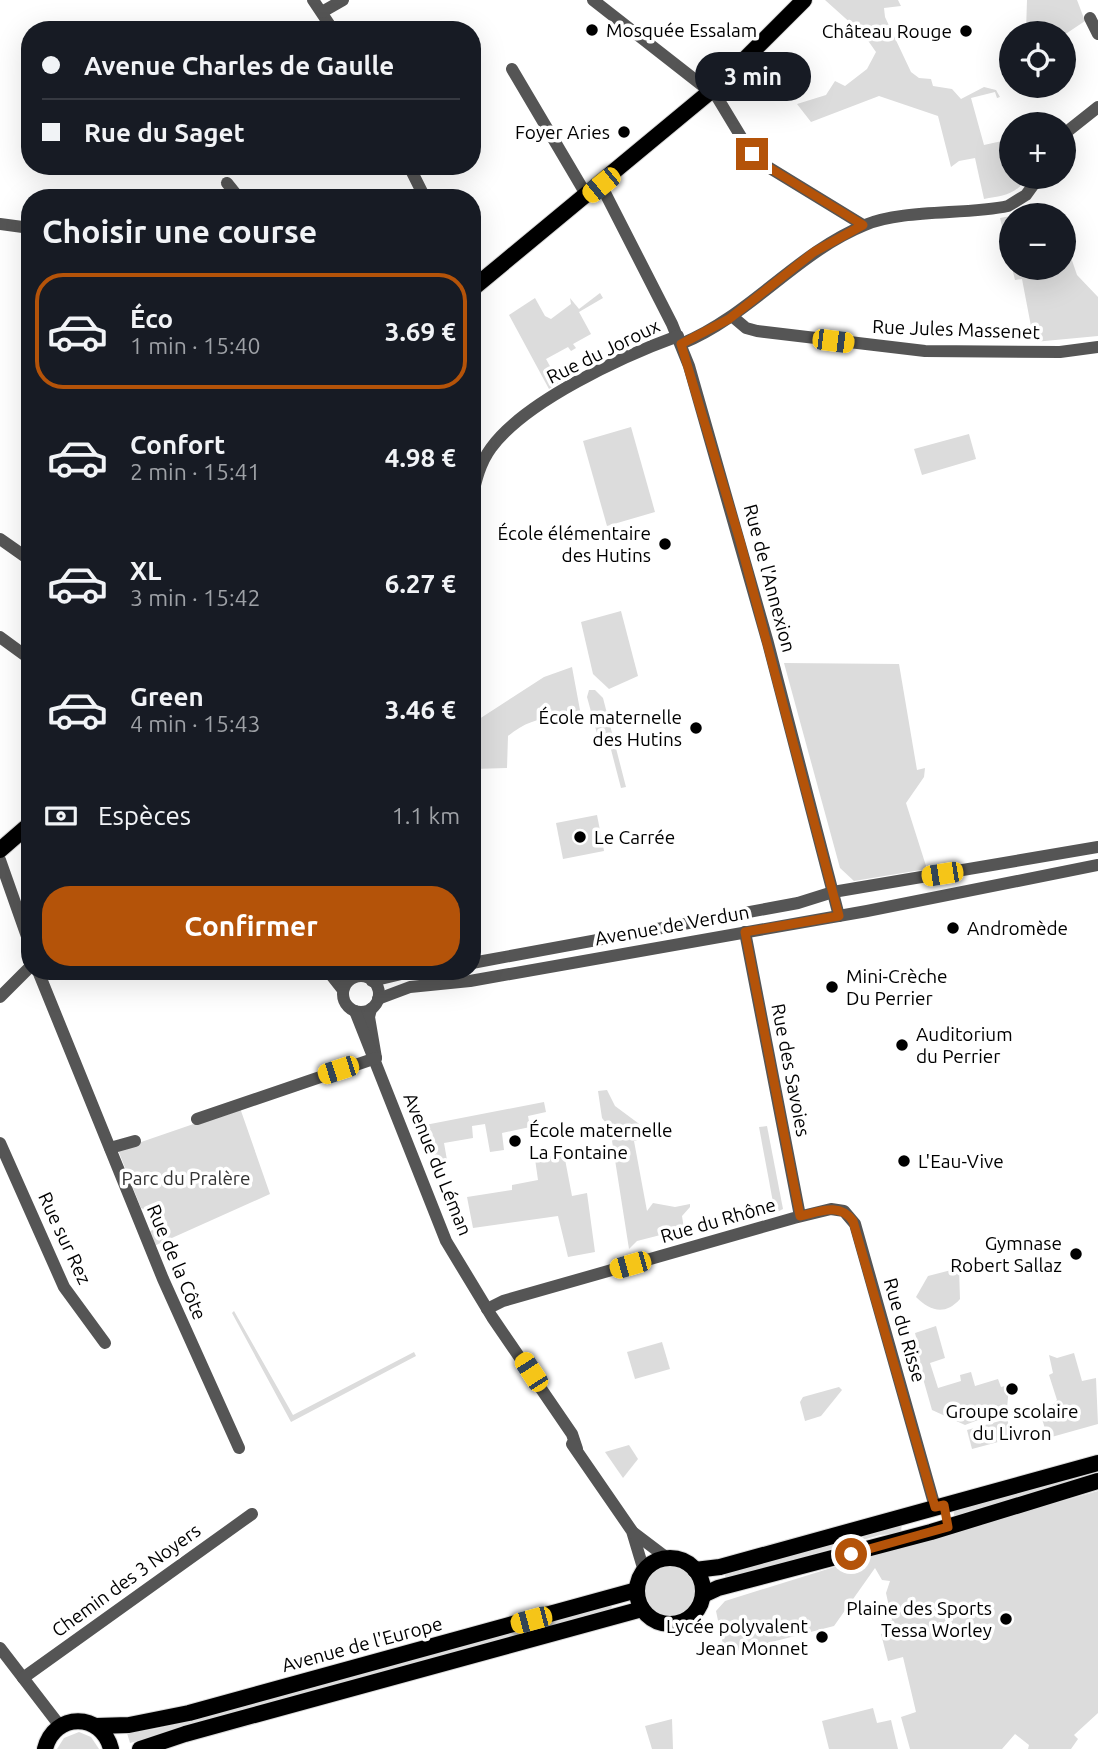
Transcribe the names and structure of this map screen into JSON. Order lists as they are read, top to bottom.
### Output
{
  "streets": {
    "main road": ["Avenue de l'Europe"],
    "street": [
      "Rue Jules Massenet",
      "Rue du Joroux",
      "Rue de l'Annexion",
      "Avenue de Verdun",
      "Rue des Savoies",
      "Avenue du Léman",
      "Rue du Rhône",
      "Rue sur Rez",
      "Rue de la Côte",
      "Rue du Risse",
      "Chemin des 3 Noyers"
    ]
  },
  "crossings": [
    ["Rue Jules Massenet", "Rue du Joroux"],
    ["Rue du Joroux", "Rue de l'Annexion"],
    ["Rue de l'Annexion", "Avenue de Verdun"],
    ["Avenue de Verdun", "Rue des Savoies"],
    ["Avenue de Verdun", "Avenue du Léman"],
    ["Rue des Savoies", "Rue du Rhône"],
    ["Rue des Savoies", "Rue du Risse"],
    ["Avenue du Léman", "Rue du Rhône"],
    ["Avenue du Léman", "Avenue de l'Europe"],
    ["Rue du Rhône", "Rue du Risse"]
  ],
  "parks": ["Parc du Pralère"],
  "places": [
    "Mosquée Essalam",
    "Château Rouge",
    "Foyer Aries",
    "École élémentaire des Hutins",
    "École maternelle des Hutins",
    "Le Carrée",
    "Andromède",
    "Mini-Crèche Du Perrier",
    "Auditorium du Perrier",
    "École maternelle La Fontaine",
    "L'Eau-Vive",
    "Gymnase Robert Sallaz",
    "Groupe scolaire du Livron",
    "Plaine des Sports Tessa Worley",
    "Lycée polyvalent Jean Monnet"
  ],
  "page": {
    "map_buttons": ["+", "−"],
    "banner": ["Avenue Charles de Gaulle", "Rue du Saget"],
    "bubble": "3 min",
    "heading": "Choisir une course",
    "list": [
      {
        "name": "Éco",
        "note": "1 min · 15:40",
        "value": "3.69 €"
      },
      {
        "name": "Confort",
        "note": "2 min · 15:41",
        "value": "4.98 €"
      },
      {
        "name": "XL",
        "note": "3 min · 15:42",
        "value": "6.27 €"
      },
      {
        "name": "Green",
        "note": "4 min · 15:43",
        "value": "3.46 €"
      }
    ],
    "pay": ["Espèces", "1.1 km"],
    "buttons": "Confirmer"
  }
}
